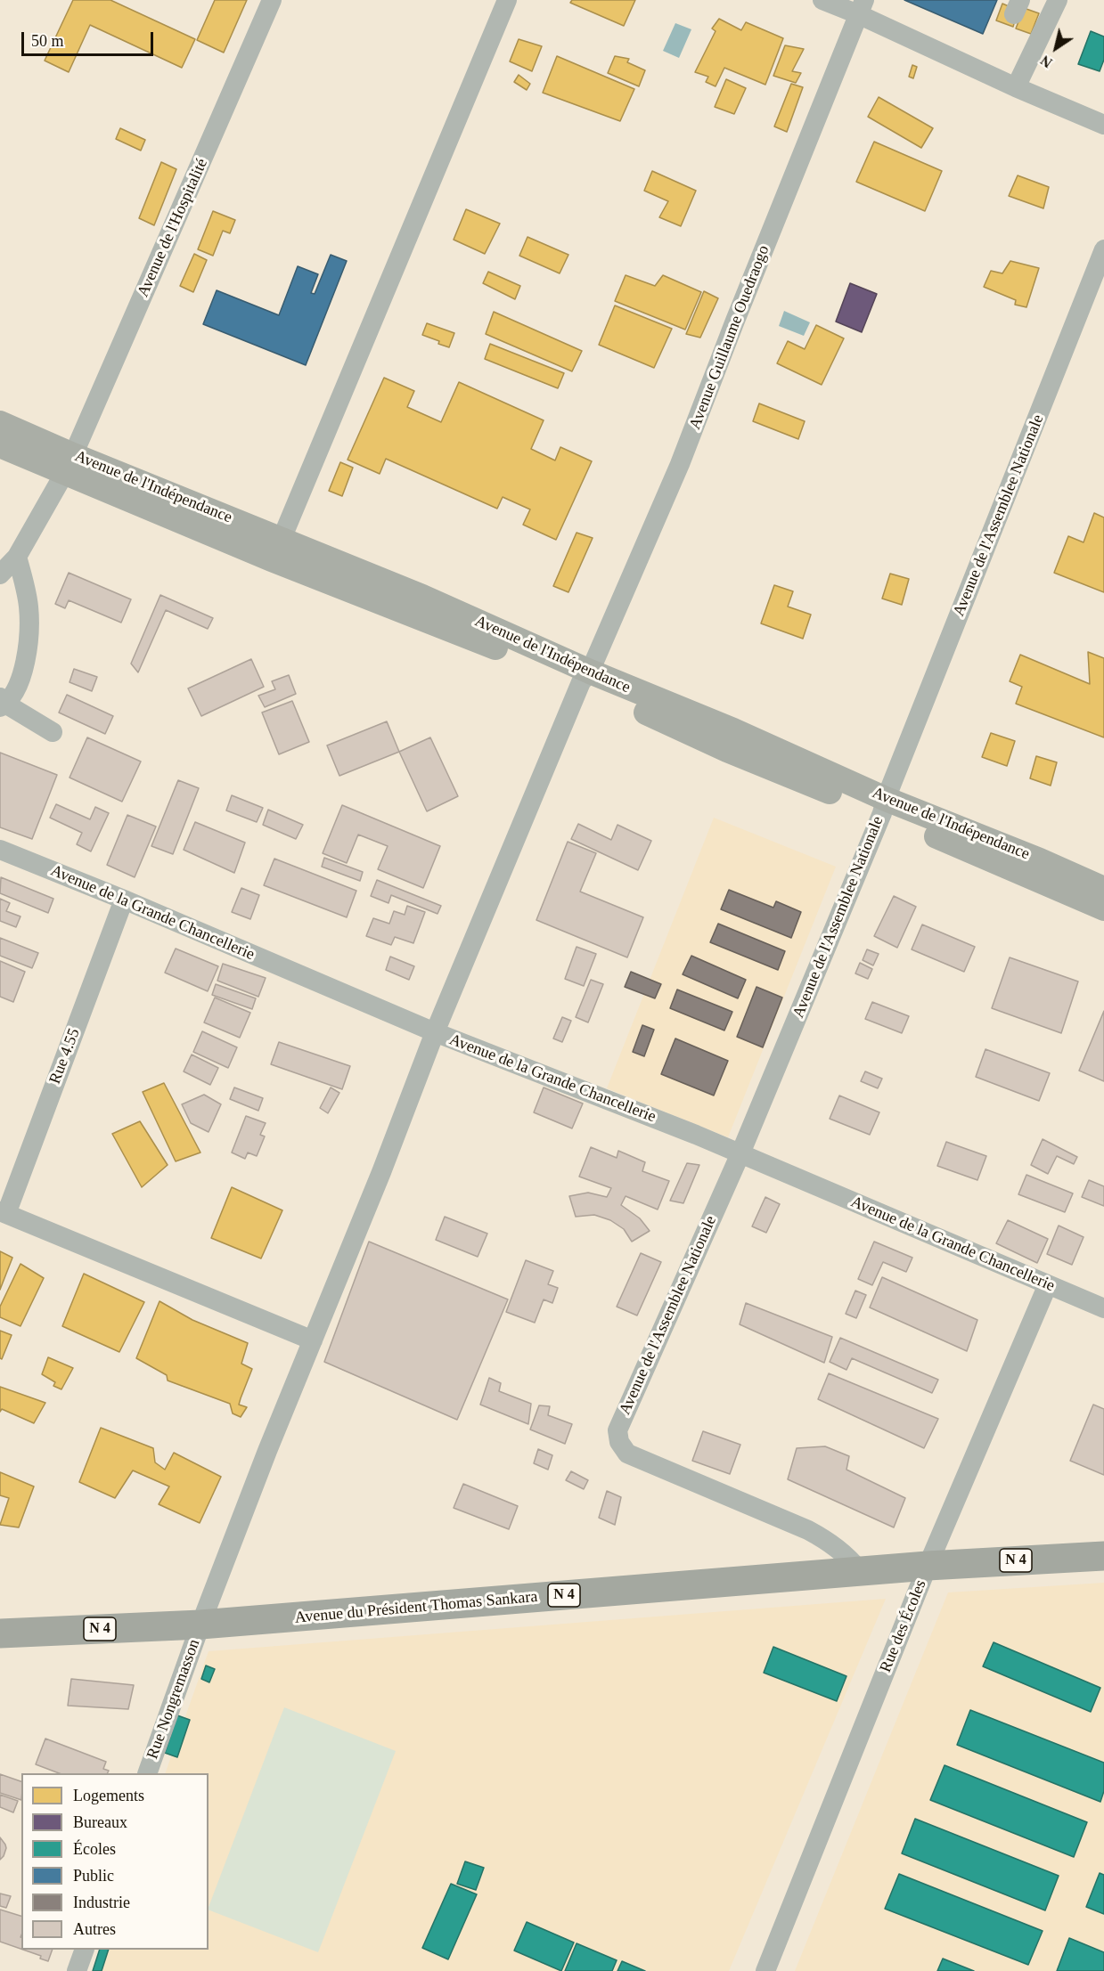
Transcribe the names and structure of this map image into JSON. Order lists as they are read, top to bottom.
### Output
{
  "streets": {
    "highway": ["N 4", "Avenue du Président Thomas Sankara"],
    "main road": ["Avenue de l'Indépendance"],
    "street": [
      "Avenue de l'Hospitalité",
      "Avenue Guillaume Ouedraogo",
      "Avenue de l'Assemblee Nationale",
      "Avenue de la Grande Chancellerie",
      "Rue 4.55",
      "Rue des Écoles",
      "Rue Nongremasson"
    ]
  },
  "crossings": [
    ["Avenue de l'Hospitalité", "Avenue de l'Indépendance"],
    ["Avenue Guillaume Ouedraogo", "Avenue de l'Indépendance"],
    ["Avenue Guillaume Ouedraogo", "Avenue de la Grande Chancellerie"],
    ["Avenue Guillaume Ouedraogo", "Rue Nongremasson"],
    ["Avenue de l'Indépendance", "Avenue de l'Assemblee Nationale"],
    ["Avenue de l'Assemblee Nationale", "Avenue de la Grande Chancellerie"],
    ["Avenue de l'Assemblee Nationale", "Avenue du Président Thomas Sankara"],
    ["Avenue de la Grande Chancellerie", "Rue 4.55"],
    ["Avenue de la Grande Chancellerie", "Rue des Écoles"],
    ["Avenue de la Grande Chancellerie", "Rue Nongremasson"],
    ["N 4", "Avenue du Président Thomas Sankara"],
    ["N 4", "Rue des Écoles"],
    ["Avenue du Président Thomas Sankara", "Rue des Écoles"],
    ["Avenue du Président Thomas Sankara", "Rue Nongremasson"]
  ],
  "legend": [
    "Logements",
    "Bureaux",
    "Écoles",
    "Public",
    "Industrie",
    "Autres"
  ],
  "scale_bar": "50 m",
  "north": "bottom left"
}
